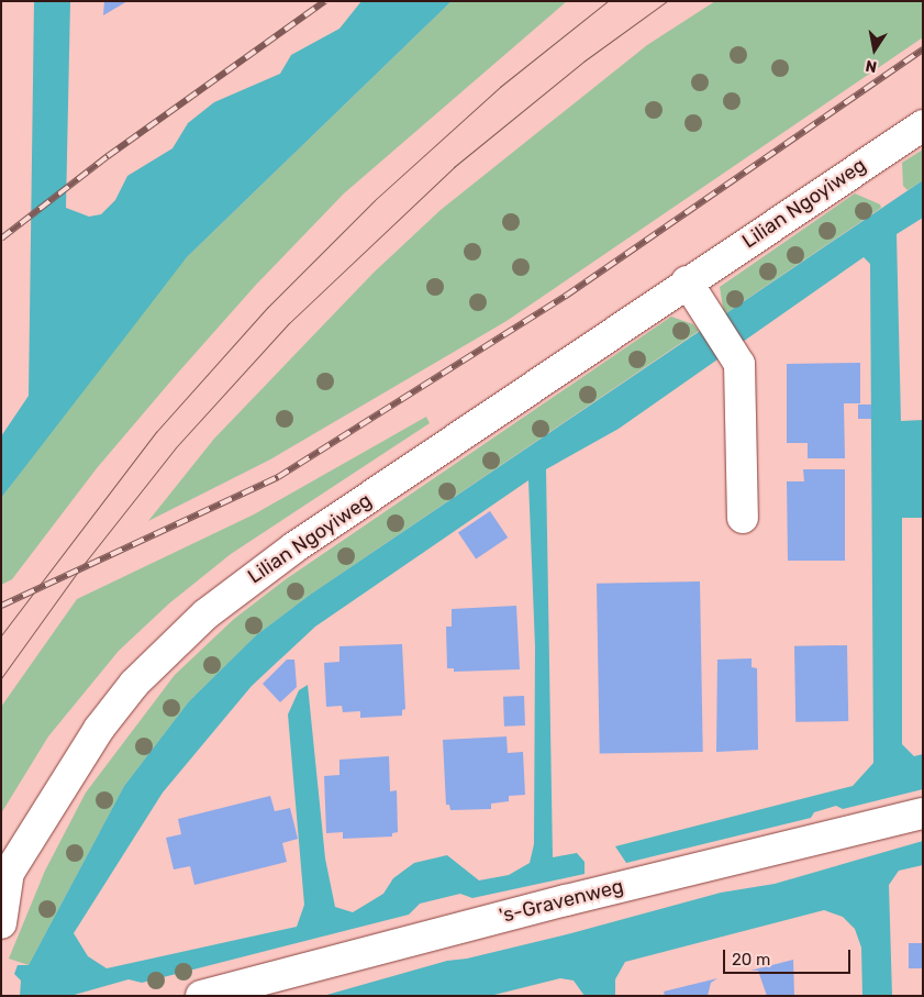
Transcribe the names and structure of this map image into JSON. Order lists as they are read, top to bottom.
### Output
{
  "streets": {
    "street": ["Lilian Ngoyiweg", "'s-Gravenweg"]
  },
  "scale_bar": "20 m",
  "north": "bottom"
}
